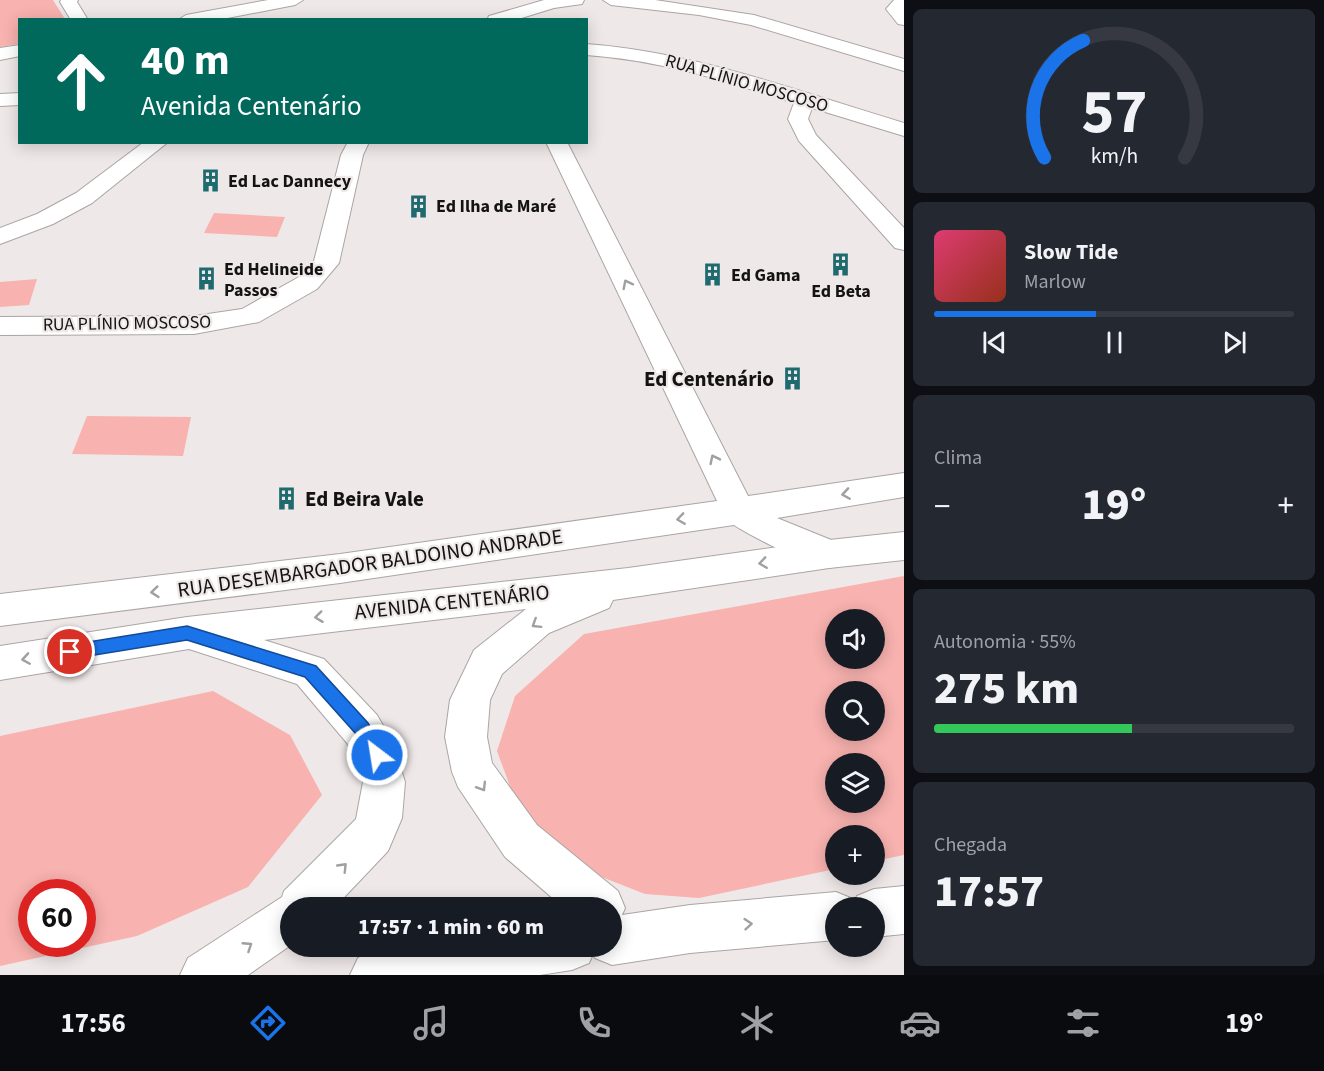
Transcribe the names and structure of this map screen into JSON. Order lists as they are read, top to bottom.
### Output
{
  "streets": {
    "street": ["RUA PLÍNIO MOSCOSO", "RUA DESEMBARGADOR BALDOINO ANDRADE", "AVENIDA CENTENÁRIO"]
  },
  "one_way": ["RUA DESEMBARGADOR BALDOINO ANDRADE", "AVENIDA CENTENÁRIO"],
  "places": {
    "building": [
      "Ed Lac Dannecy",
      "Ed Ilha de Maré",
      "Ed Beta",
      "Ed Gama",
      "Ed Helineide Passos",
      "Ed Centenário",
      "Ed Beira Vale"
    ]
  },
  "page": {
    "turn": ["40 m", "Avenida Centenário"],
    "song": ["Slow Tide", "Marlow"],
    "tile": [
      "Clima",
      ["Autonomia · 55%", "275 km"],
      ["Chegada", "17:57"]
    ],
    "heat": ["−", "19°", "+"],
    "map_buttons": ["+", "−"],
    "limit": "60",
    "trip": "17:57 · 1 min · 60 m",
    "tabs": ["17:56", "19°"],
    "gauge": ["57", "km/h"]
  }
}
